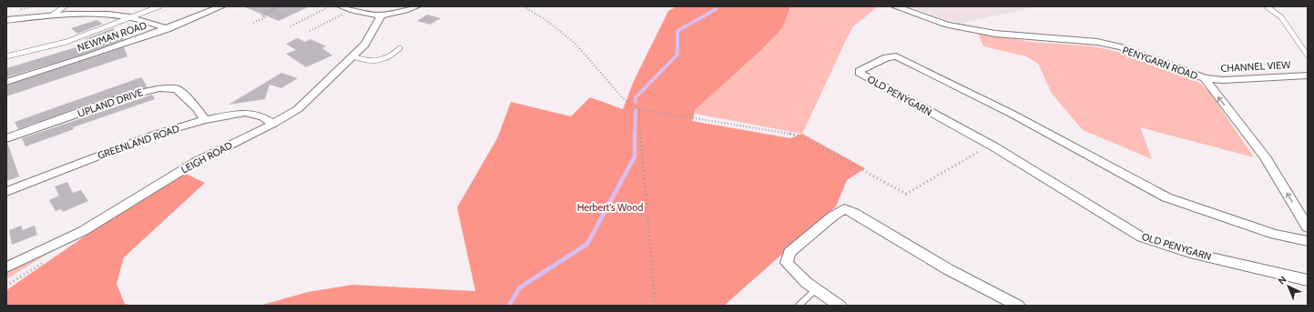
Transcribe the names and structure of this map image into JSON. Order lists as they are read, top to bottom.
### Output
{
  "streets": {
    "street": [
      "NEWMAN ROAD",
      "PENYGARN ROAD",
      "CHANNEL VIEW",
      "OLD PENYGARN",
      "UPLAND DRIVE",
      "GREENLAND ROAD",
      "LEIGH ROAD"
    ]
  },
  "crossings": [
    ["PENYGARN ROAD", "CHANNEL VIEW"],
    ["UPLAND DRIVE", "GREENLAND ROAD"],
    ["GREENLAND ROAD", "LEIGH ROAD"]
  ],
  "one_way": ["PENYGARN ROAD"],
  "parks": ["Herbert's Wood"],
  "north": "top left"
}
